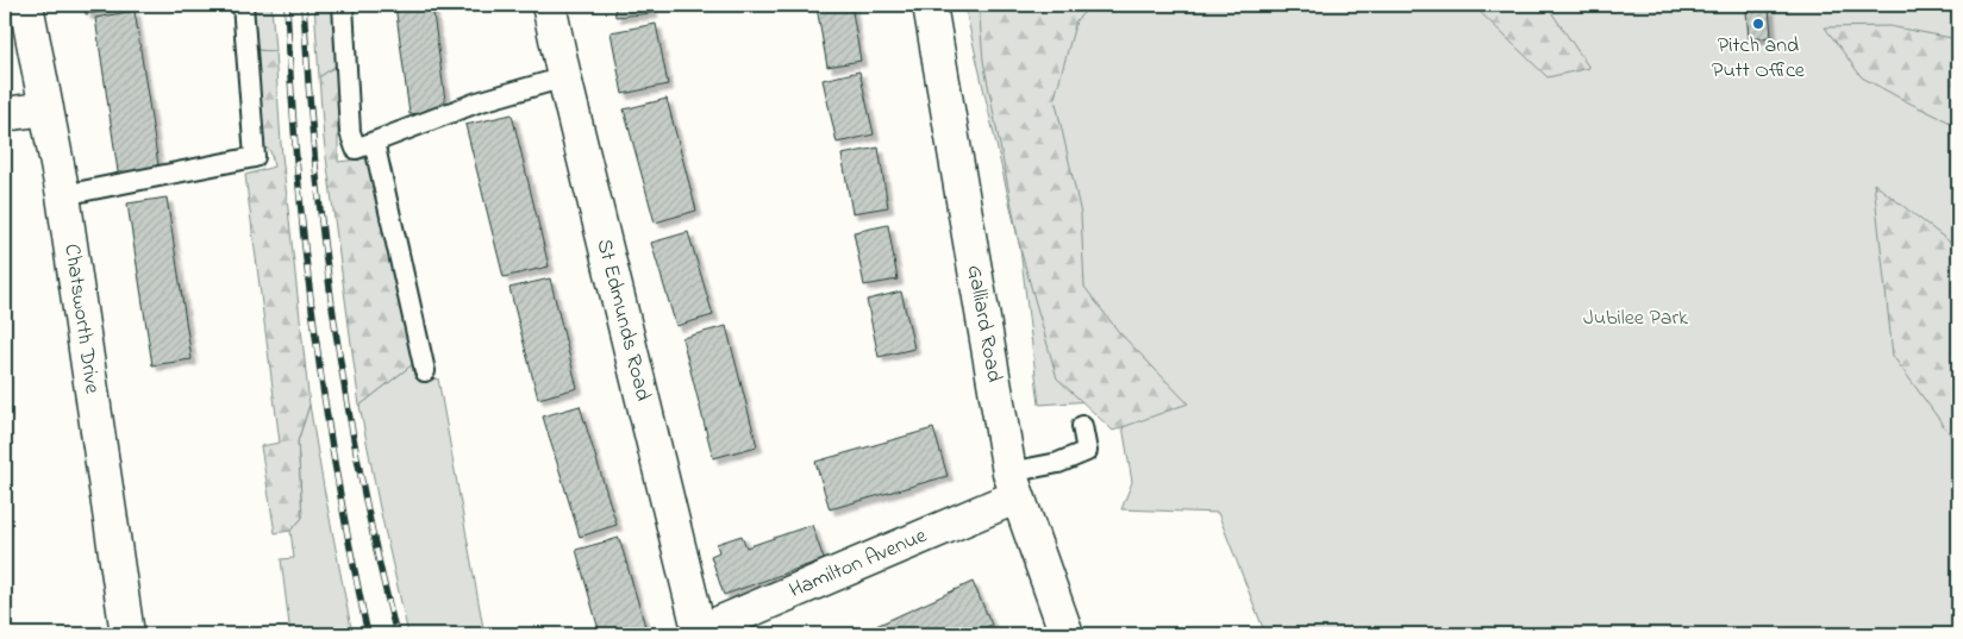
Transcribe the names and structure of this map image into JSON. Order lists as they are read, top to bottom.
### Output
{
  "streets": {
    "street": [
      "Chatsworth Drive",
      "St Edmunds Road",
      "Galliard Road",
      "Hamilton Avenue"
    ]
  },
  "crossings": [
    ["St Edmunds Road", "Hamilton Avenue"],
    ["Galliard Road", "Hamilton Avenue"]
  ],
  "parks": ["Jubilee Park"],
  "places": ["Pitch and Putt Office"]
}
